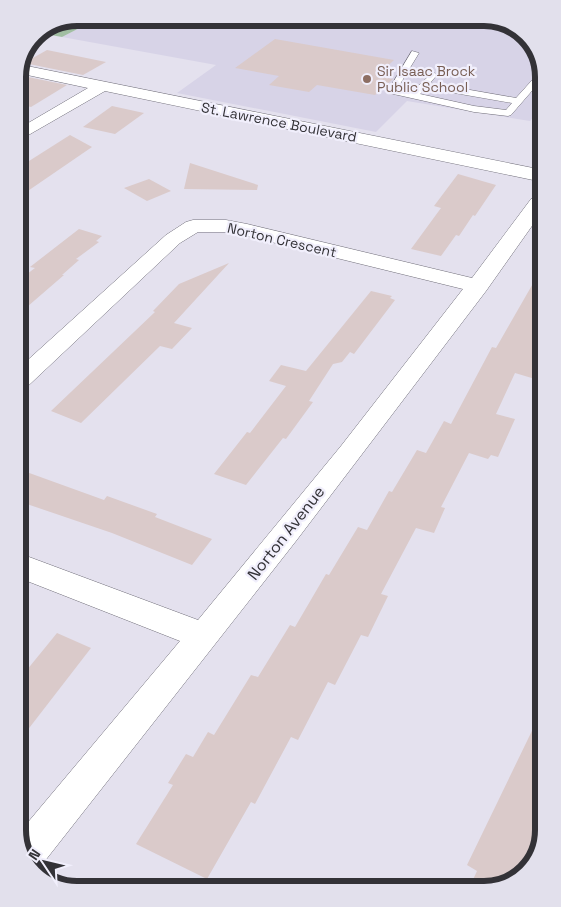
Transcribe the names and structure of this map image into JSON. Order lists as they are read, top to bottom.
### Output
{
  "streets": {
    "street": ["St. Lawrence Boulevard", "Norton Crescent", "Norton Avenue"]
  },
  "crossings": [
    ["Norton Crescent", "Norton Avenue"]
  ],
  "places": ["Sir Isaac Brock Public School"],
  "north": "top left"
}
